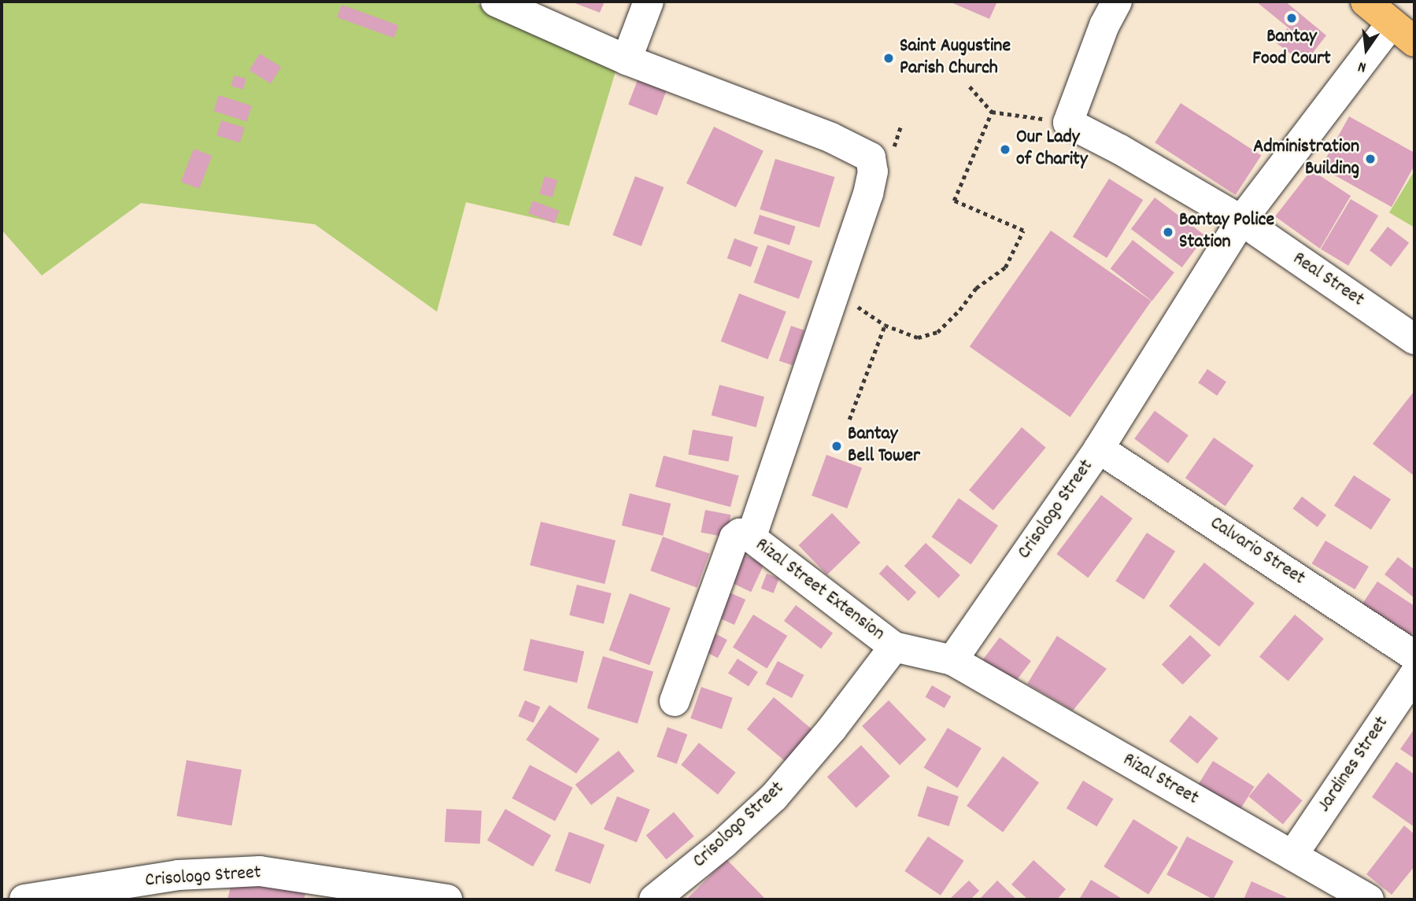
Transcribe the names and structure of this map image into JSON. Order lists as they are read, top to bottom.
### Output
{
  "streets": {
    "street": [
      "Real Street",
      "Crisologo Street",
      "Calvario Street",
      "Rizal Street Extension",
      "Jardines Street",
      "Rizal Street"
    ]
  },
  "crossings": [
    ["Real Street", "Crisologo Street"],
    ["Crisologo Street", "Calvario Street"],
    ["Crisologo Street", "Rizal Street Extension"],
    ["Crisologo Street", "Rizal Street"],
    ["Jardines Street", "Rizal Street"]
  ],
  "places": [
    "Bantay Food Court",
    "Saint Augustine Parish Church",
    "Our Lady of Charity",
    "Administration Building",
    "Bantay Police Station",
    "Bantay Bell Tower"
  ],
  "north": "bottom"
}
